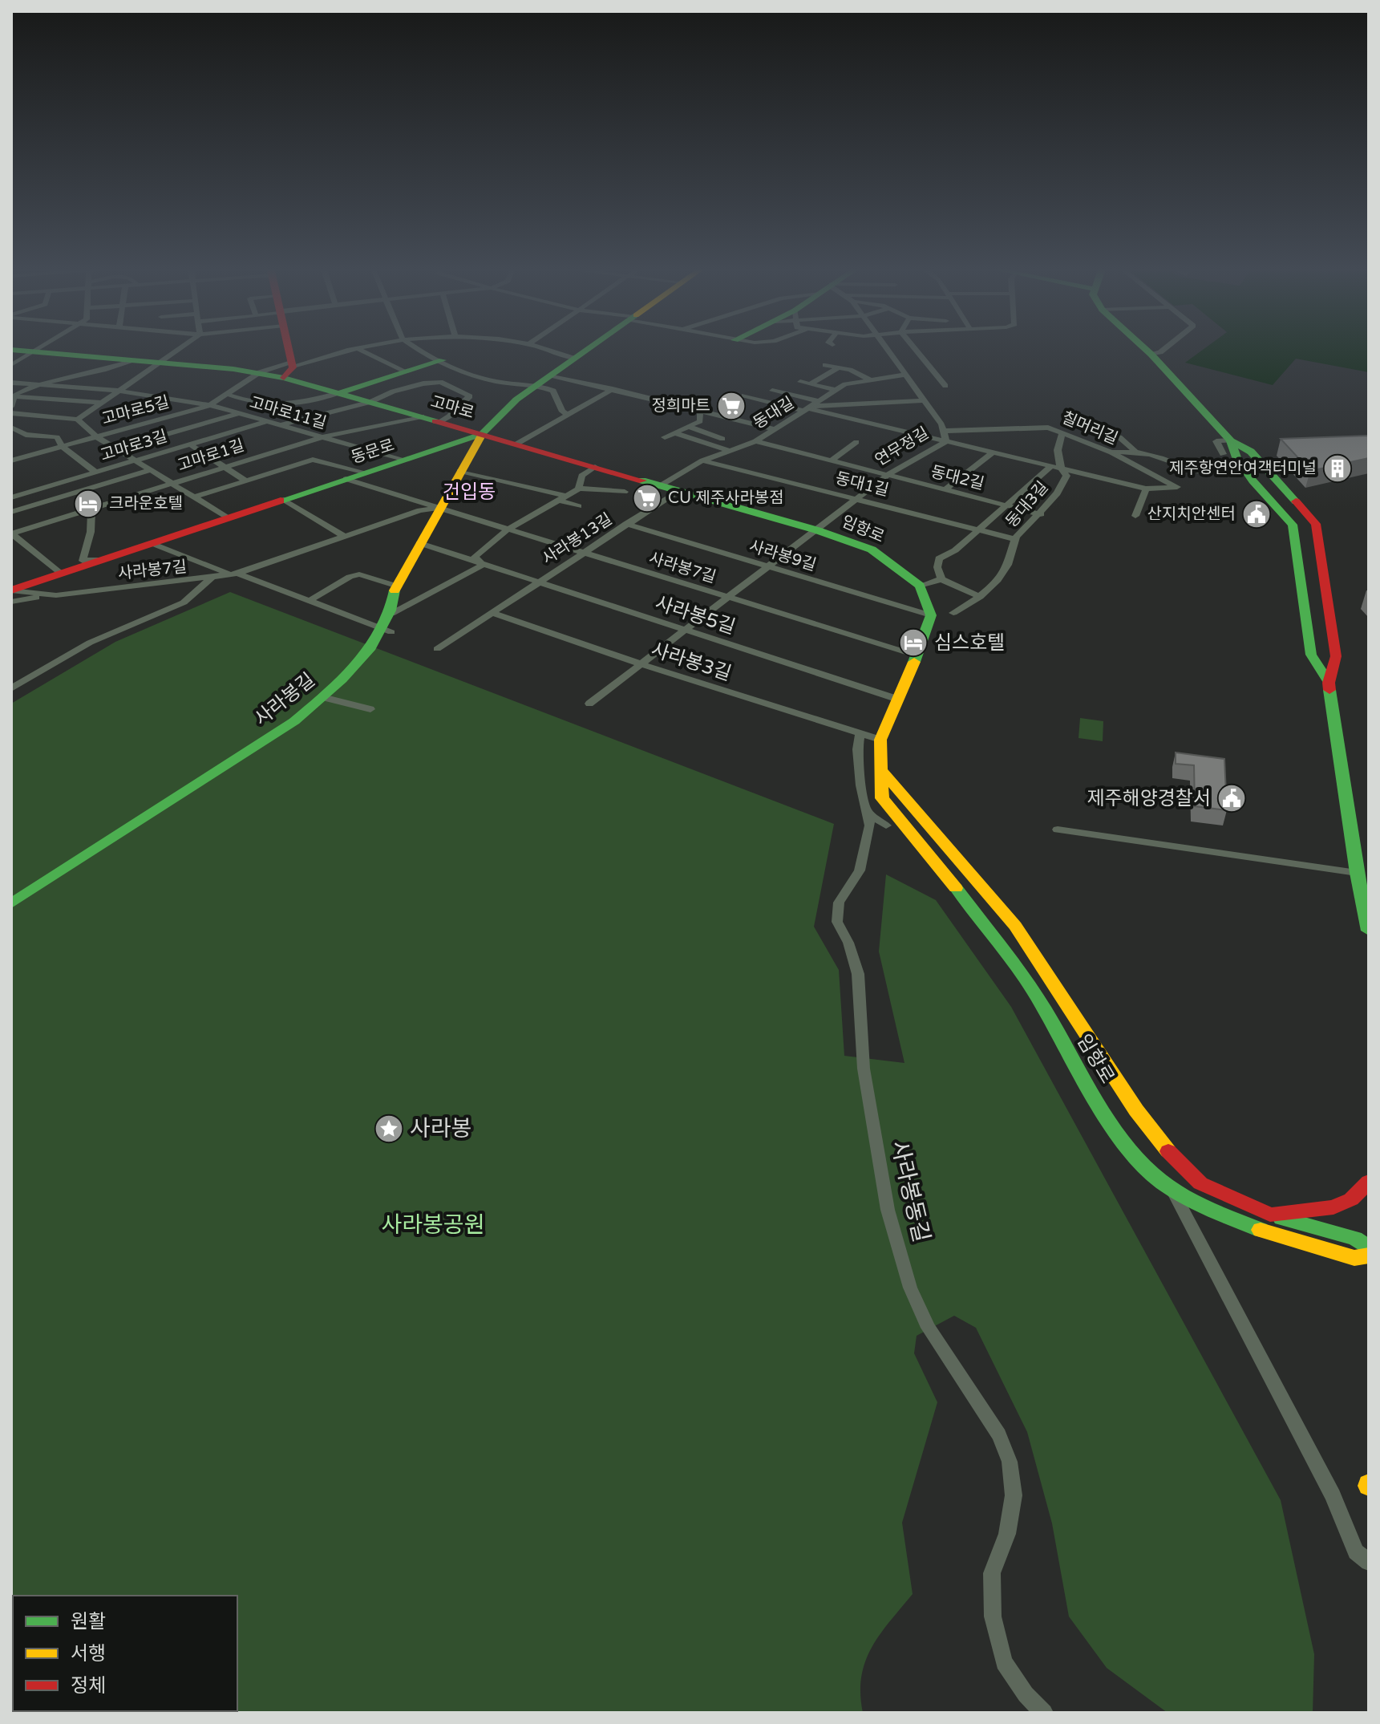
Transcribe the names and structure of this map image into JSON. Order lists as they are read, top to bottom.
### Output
{
  "streets": {
    "main road": [
      "고마로",
      "동문로",
      "임항로",
      "사라봉길"
    ],
    "street": [
      "고마로5길",
      "고마로11길",
      "동대길",
      "칠머리길",
      "고마로3길",
      "연무정길",
      "고마로1길",
      "동대2길",
      "동대1길",
      "동대3길",
      "사라봉13길",
      "사라봉9길",
      "사라봉7길",
      "사라봉5길",
      "사라봉3길",
      "사라봉동길"
    ]
  },
  "crossings": [
    ["고마로", "고마로5길"],
    ["고마로", "동문로"],
    ["고마로", "고마로1길"],
    ["고마로", "임항로"],
    ["고마로", "사라봉길"],
    ["고마로5길", "고마로11길"],
    ["고마로11길", "고마로3길"],
    ["고마로11길", "동문로"],
    ["고마로11길", "고마로1길"],
    ["동대길", "연무정길"],
    ["동대길", "동대2길"],
    ["동대길", "동대1길"],
    ["동대길", "동대3길"],
    ["동대길", "임항로"],
    ["칠머리길", "연무정길"],
    ["칠머리길", "동대3길"],
    ["연무정길", "동대2길"],
    ["연무정길", "동대1길"],
    ["연무정길", "동대3길"],
    ["연무정길", "임항로"],
    ["연무정길", "사라봉9길"],
    ["연무정길", "사라봉7길"],
    ["연무정길", "사라봉5길"],
    ["연무정길", "사라봉3길"],
    ["동문로", "임항로"],
    ["동문로", "사라봉7길"],
    ["동문로", "사라봉길"],
    ["동대2길", "동대3길"],
    ["동대1길", "동대3길"],
    ["임항로", "사라봉13길"],
    ["임항로", "사라봉9길"],
    ["임항로", "사라봉7길"],
    ["임항로", "사라봉5길"],
    ["임항로", "사라봉3길"],
    ["임항로", "사라봉길"],
    ["사라봉13길", "사라봉9길"],
    ["사라봉13길", "사라봉7길"],
    ["사라봉13길", "사라봉5길"],
    ["사라봉13길", "사라봉3길"],
    ["사라봉7길", "사라봉길"],
    ["사라봉5길", "사라봉길"],
    ["사라봉3길", "사라봉동길"]
  ],
  "districts": ["건입동"],
  "parks": ["사라봉공원"],
  "places": {
    "supermarket": ["정희마트", "CU 제주사라봉점"],
    "building": ["제주항연안여객터미널"],
    "hotel": ["크라운호텔", "심스호텔"],
    "public building": ["산지치안센터", "제주해양경찰서"],
    "place": ["사라봉"]
  },
  "legend": ["원활", "서행", "정체"]
}
